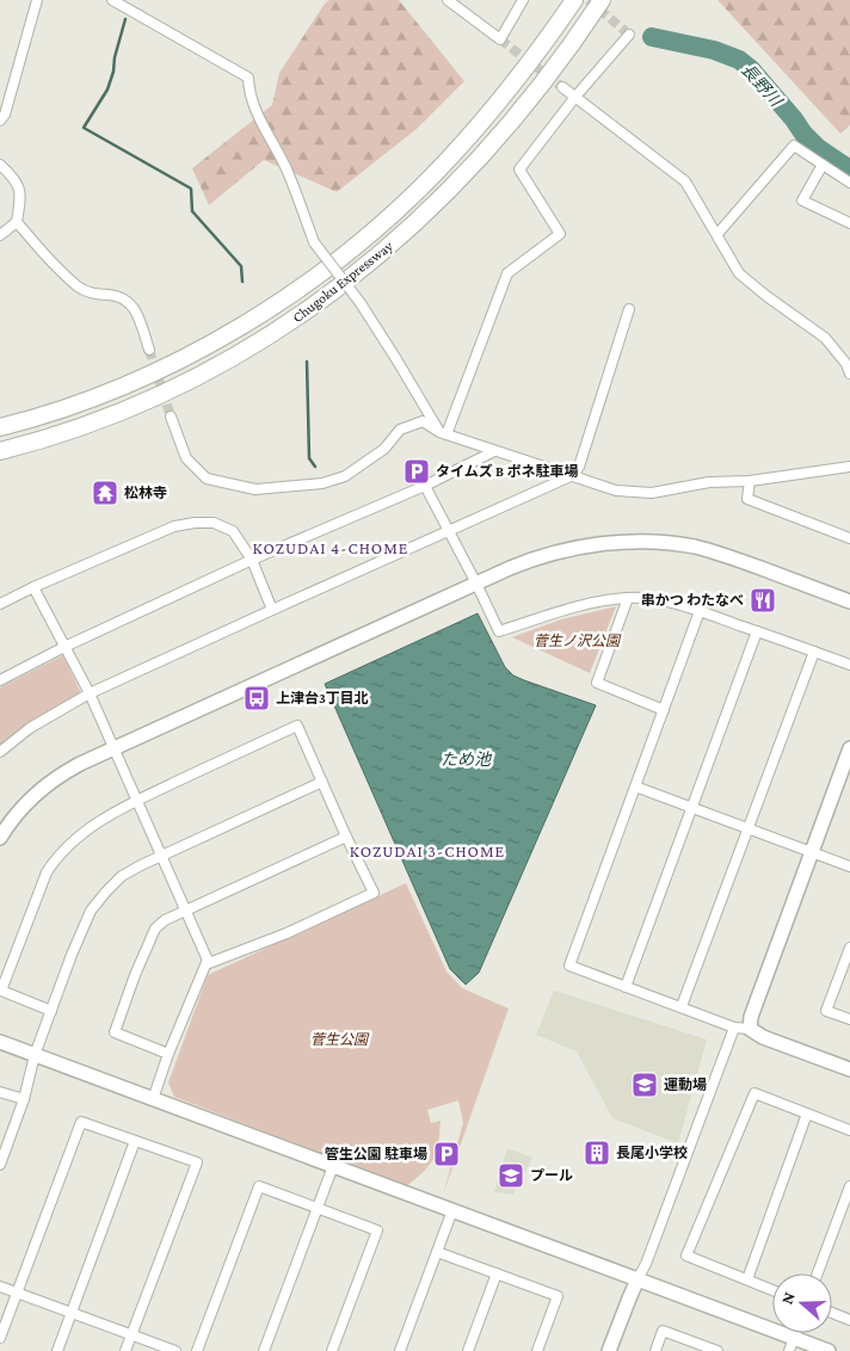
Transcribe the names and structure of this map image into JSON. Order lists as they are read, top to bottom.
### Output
{
  "streets": {
    "highway": ["Chugoku Expressway"]
  },
  "districts": ["KOZUDAI 4-CHOME", "KOZUDAI 3-CHOME"],
  "water": ["長野川", "ため池"],
  "parks": ["菅生ノ沢公園", "菅生公園"],
  "places": {
    "parking": ["タイムズ B ポネ駐車場", "管生公園 駐車場"],
    "temple": ["松林寺"],
    "restaurant": ["串かつ わたなべ"],
    "bus stop": ["上津台3丁目北"],
    "school or university": ["運動場", "プール"],
    "building": ["長尾小学校"]
  },
  "north": "left"
}
